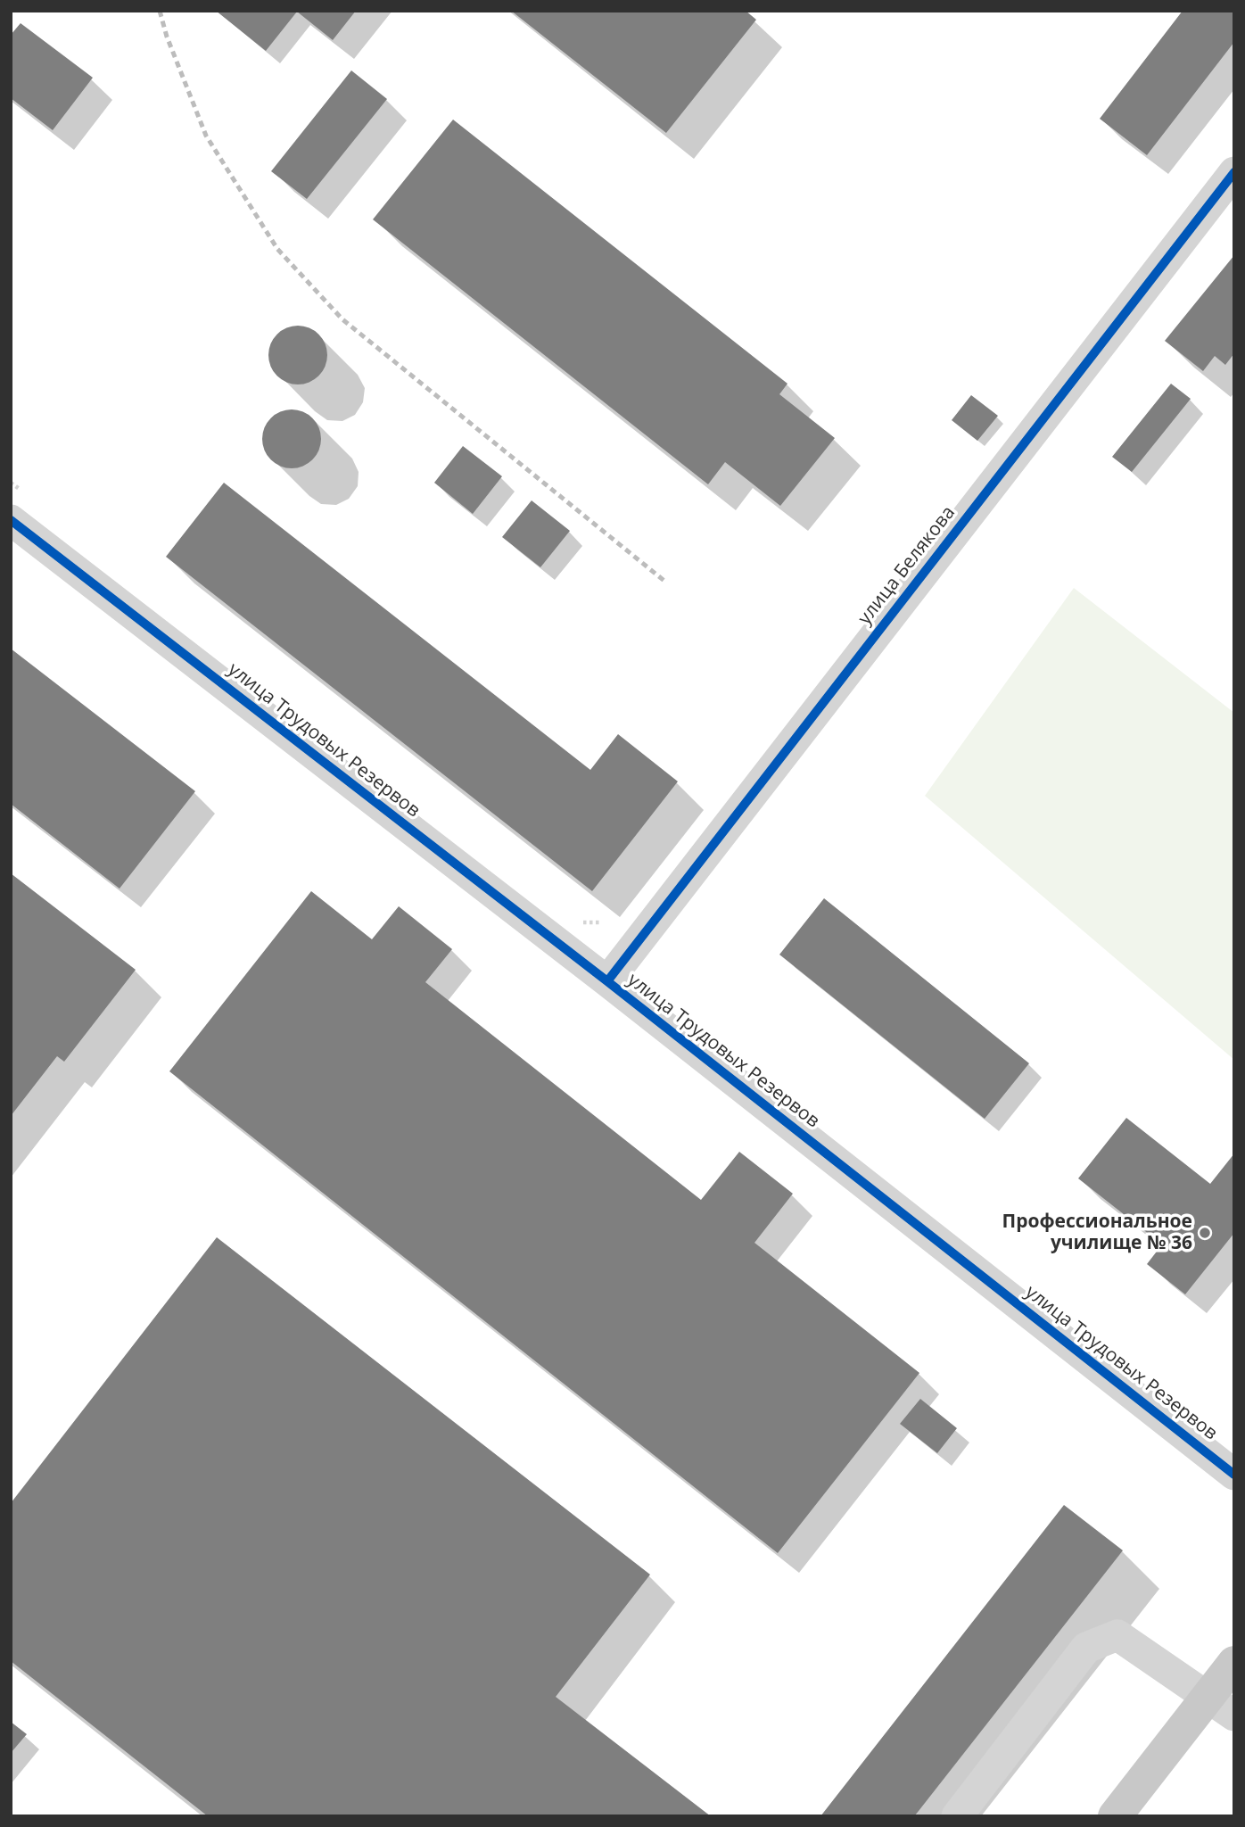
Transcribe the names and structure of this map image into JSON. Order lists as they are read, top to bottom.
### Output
{
  "streets": {
    "street": ["улица Белякова", "улица Трудовых Резервов"]
  },
  "crossings": [
    ["улица Белякова", "улица Трудовых Резервов"]
  ],
  "places": ["Профессиональное училище № 36"]
}
